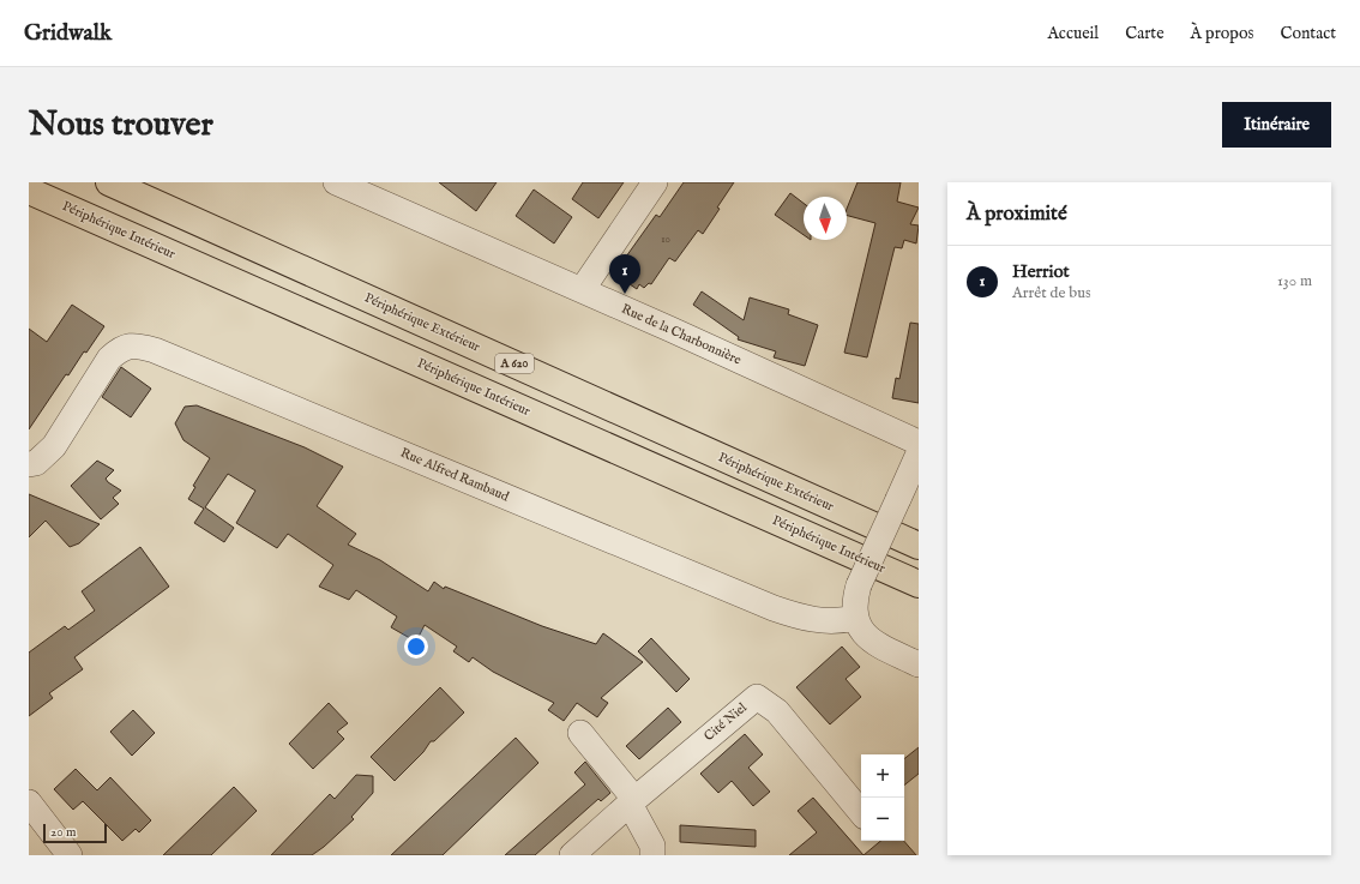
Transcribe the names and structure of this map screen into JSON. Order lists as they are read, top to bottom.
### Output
{
  "streets": {
    "highway": ["Périphérique Intérieur", "Périphérique Extérieur", "A 620"],
    "street": ["Rue de la Charbonnière", "Rue Alfred Rambaud", "Cité Niel"]
  },
  "house_numbers": ["10"],
  "scale_bar": "20 m",
  "north": "bottom",
  "page": {
    "header": "Gridwalk",
    "nav": [
      "Accueil",
      "Carte",
      "À propos",
      "Contact"
    ],
    "buttons": "Itinéraire",
    "title": "Nous trouver",
    "heading": "À proximité",
    "list": [
      {
        "mark": "1",
        "name": "Herriot",
        "note": "Arrêt de bus",
        "value": "130 m"
      }
    ],
    "pins": "1",
    "map_buttons": ["+", "−"],
    "scale": "20 m"
  }
}
